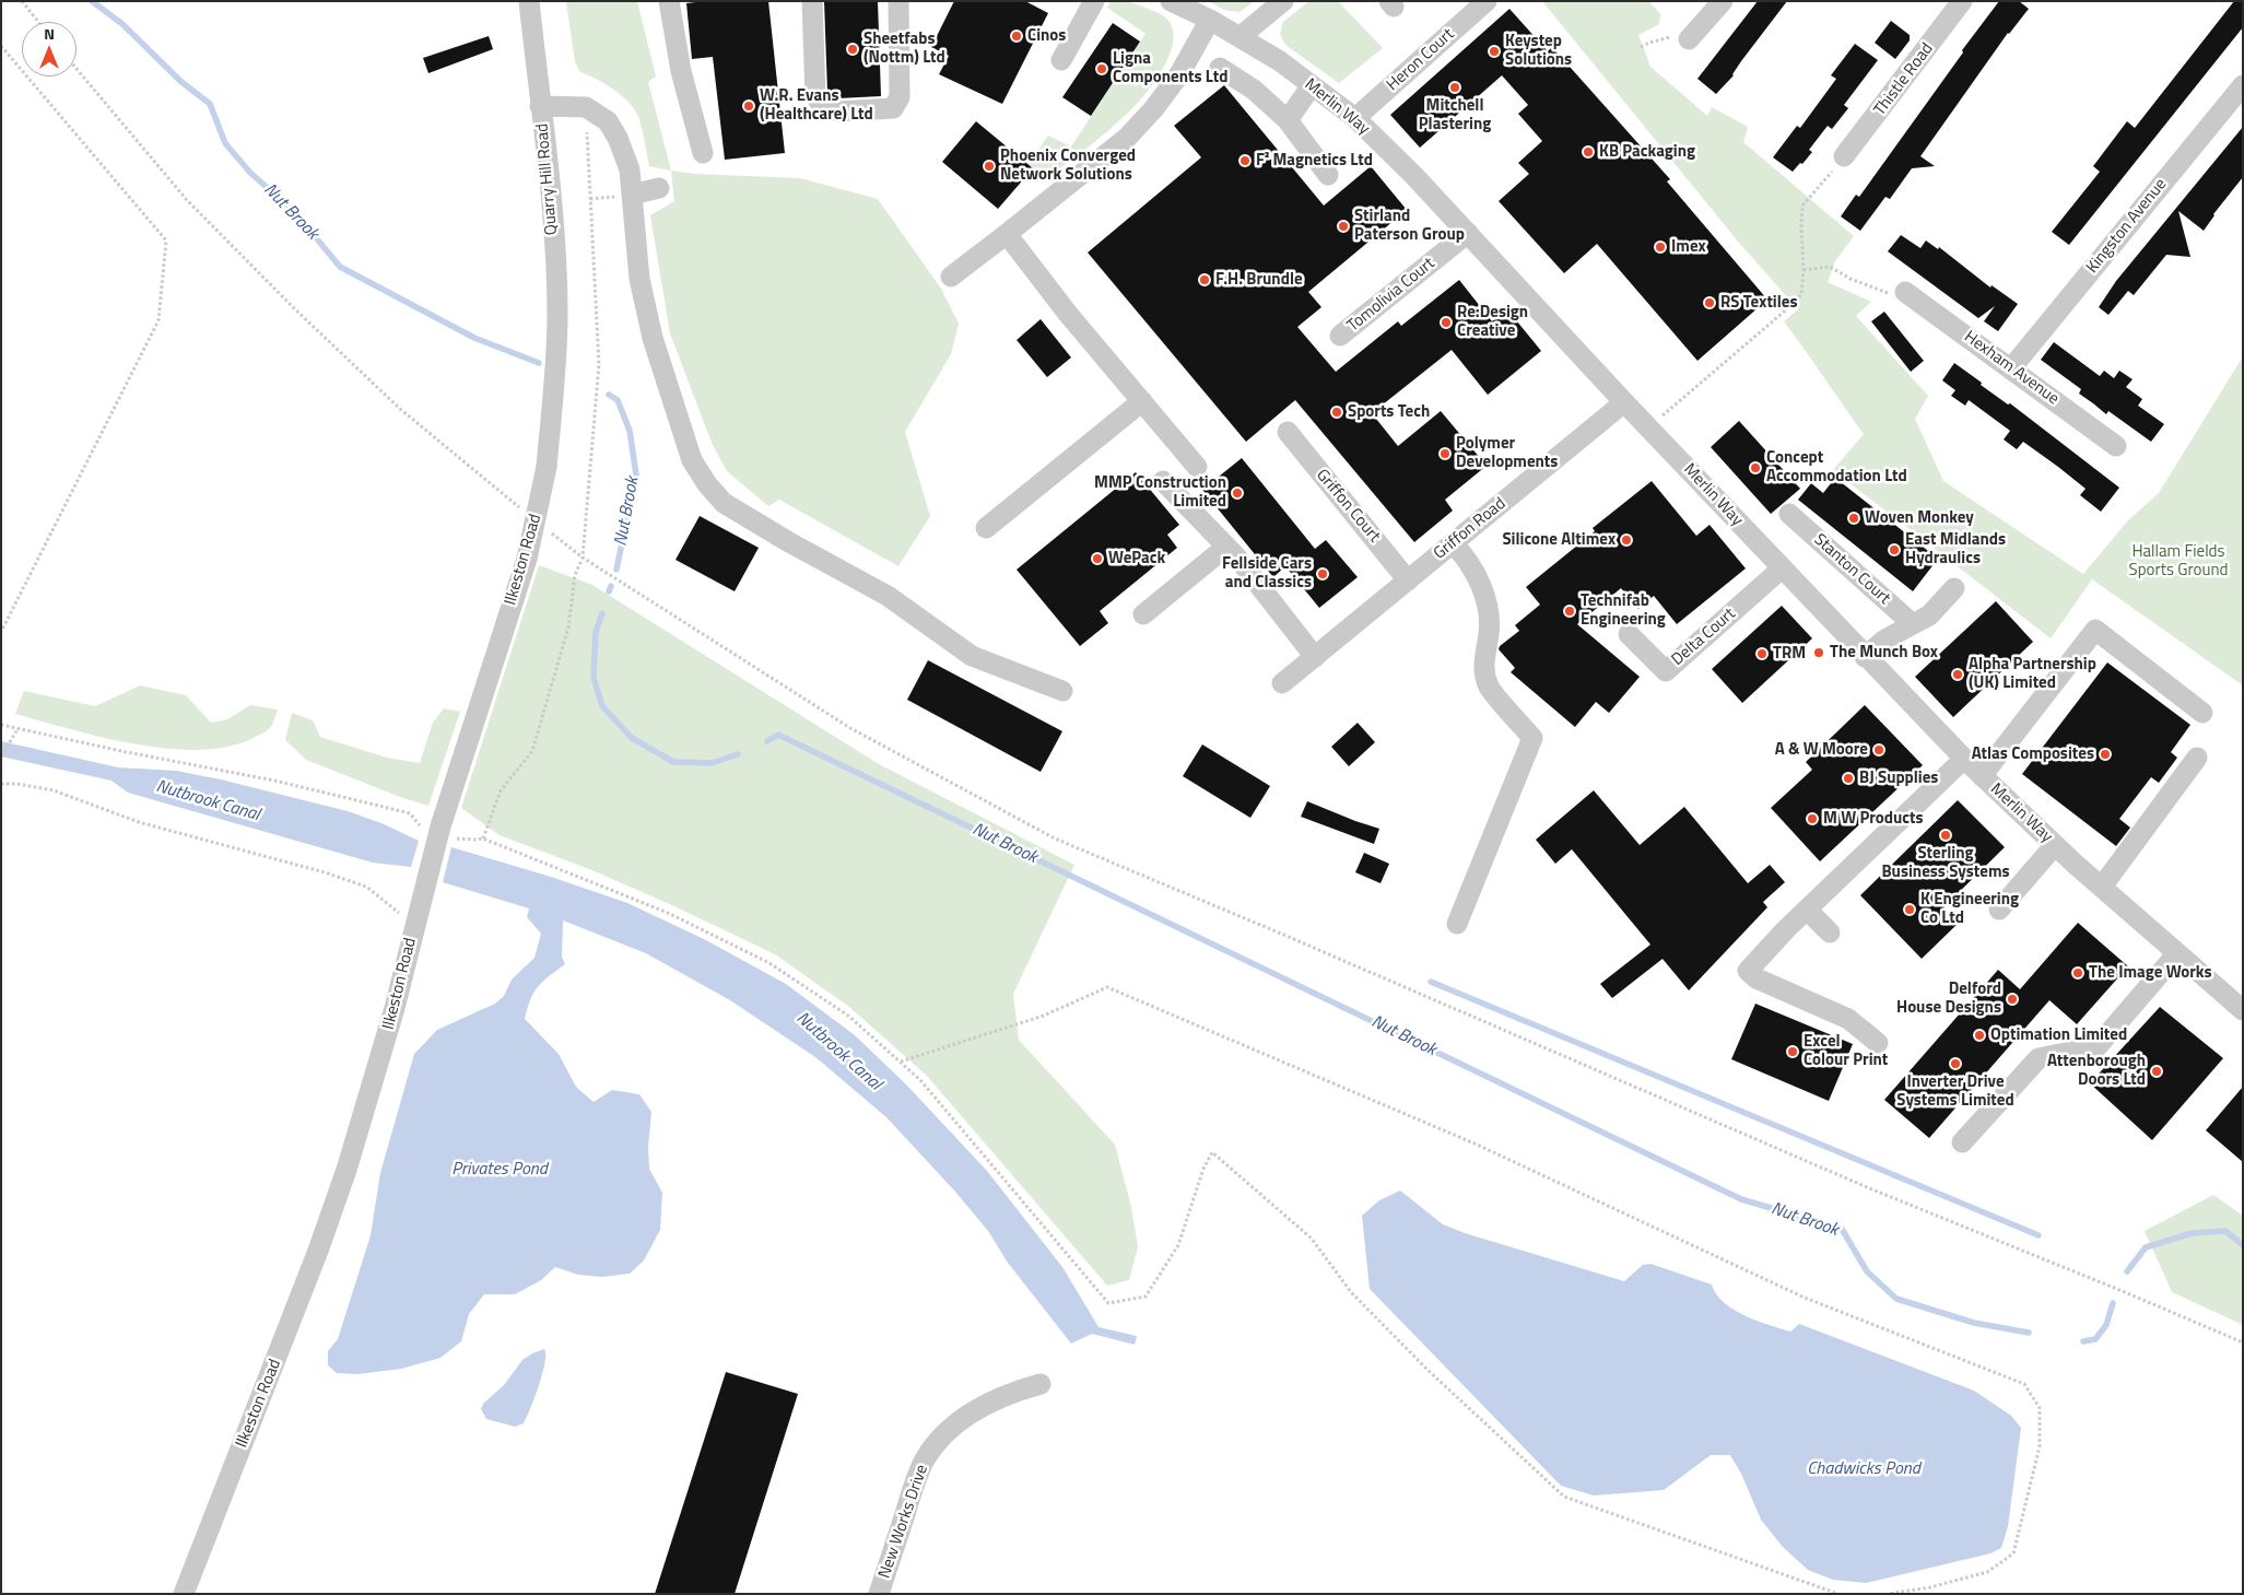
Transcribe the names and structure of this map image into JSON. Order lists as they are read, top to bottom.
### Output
{
  "streets": {
    "street": [
      "Heron Court",
      "Thistle Road",
      "Merlin Way",
      "Quarry Hill Road",
      "Kingston Avenue",
      "Tomolivia Court",
      "Hexham Avenue",
      "Griffon Court",
      "Griffon Road",
      "Ilkeston Road",
      "Stanton Court",
      "Delta Court",
      "New Works Drive"
    ]
  },
  "crossings": [
    ["Heron Court", "Merlin Way"],
    ["Merlin Way", "Tomolivia Court"],
    ["Merlin Way", "Griffon Road"],
    ["Merlin Way", "Delta Court"],
    ["Quarry Hill Road", "Ilkeston Road"],
    ["Kingston Avenue", "Hexham Avenue"],
    ["Griffon Court", "Griffon Road"]
  ],
  "water": [
    "Nut Brook",
    "Nutbrook Canal",
    "Privates Pond",
    "Chadwicks Pond"
  ],
  "parks": ["Hallam Fields Sports Ground"],
  "places": [
    "Cinos",
    "Sheetfabs (Nottm) Ltd",
    "Keystep Solutions",
    "Ligna Components Ltd",
    "Mitchell Plastering",
    "W.R. Evans (Healthcare) Ltd",
    "KB Packaging",
    "F² Magnetics Ltd",
    "Phoenix Converged Network Solutions",
    "Stirland Paterson Group",
    "Imex",
    "F.H. Brundle",
    "RS Textiles",
    "Re:Design Creative",
    "Sports Tech",
    "Polymer Developments",
    "Concept Accommodation Ltd",
    "MMP Construction Limited",
    "Woven Monkey",
    "Silicone Altimex",
    "East Midlands Hydraulics",
    "WePack",
    "Fellside Cars and Classics",
    "Technifab Engineering",
    "The Munch Box",
    "TRM",
    "Alpha Partnership (UK) Limited",
    "A & W Moore",
    "Atlas Composites",
    "BJ Supplies",
    "M W Products",
    "Sterling Business Systems",
    "K Engineering Co Ltd",
    "The Image Works",
    "Delford House Designs",
    "Optimation Limited",
    "Excel Colour Print",
    "Inverter Drive Systems Limited",
    "Attenborough Doors Ltd"
  ],
  "north": "top"
}
